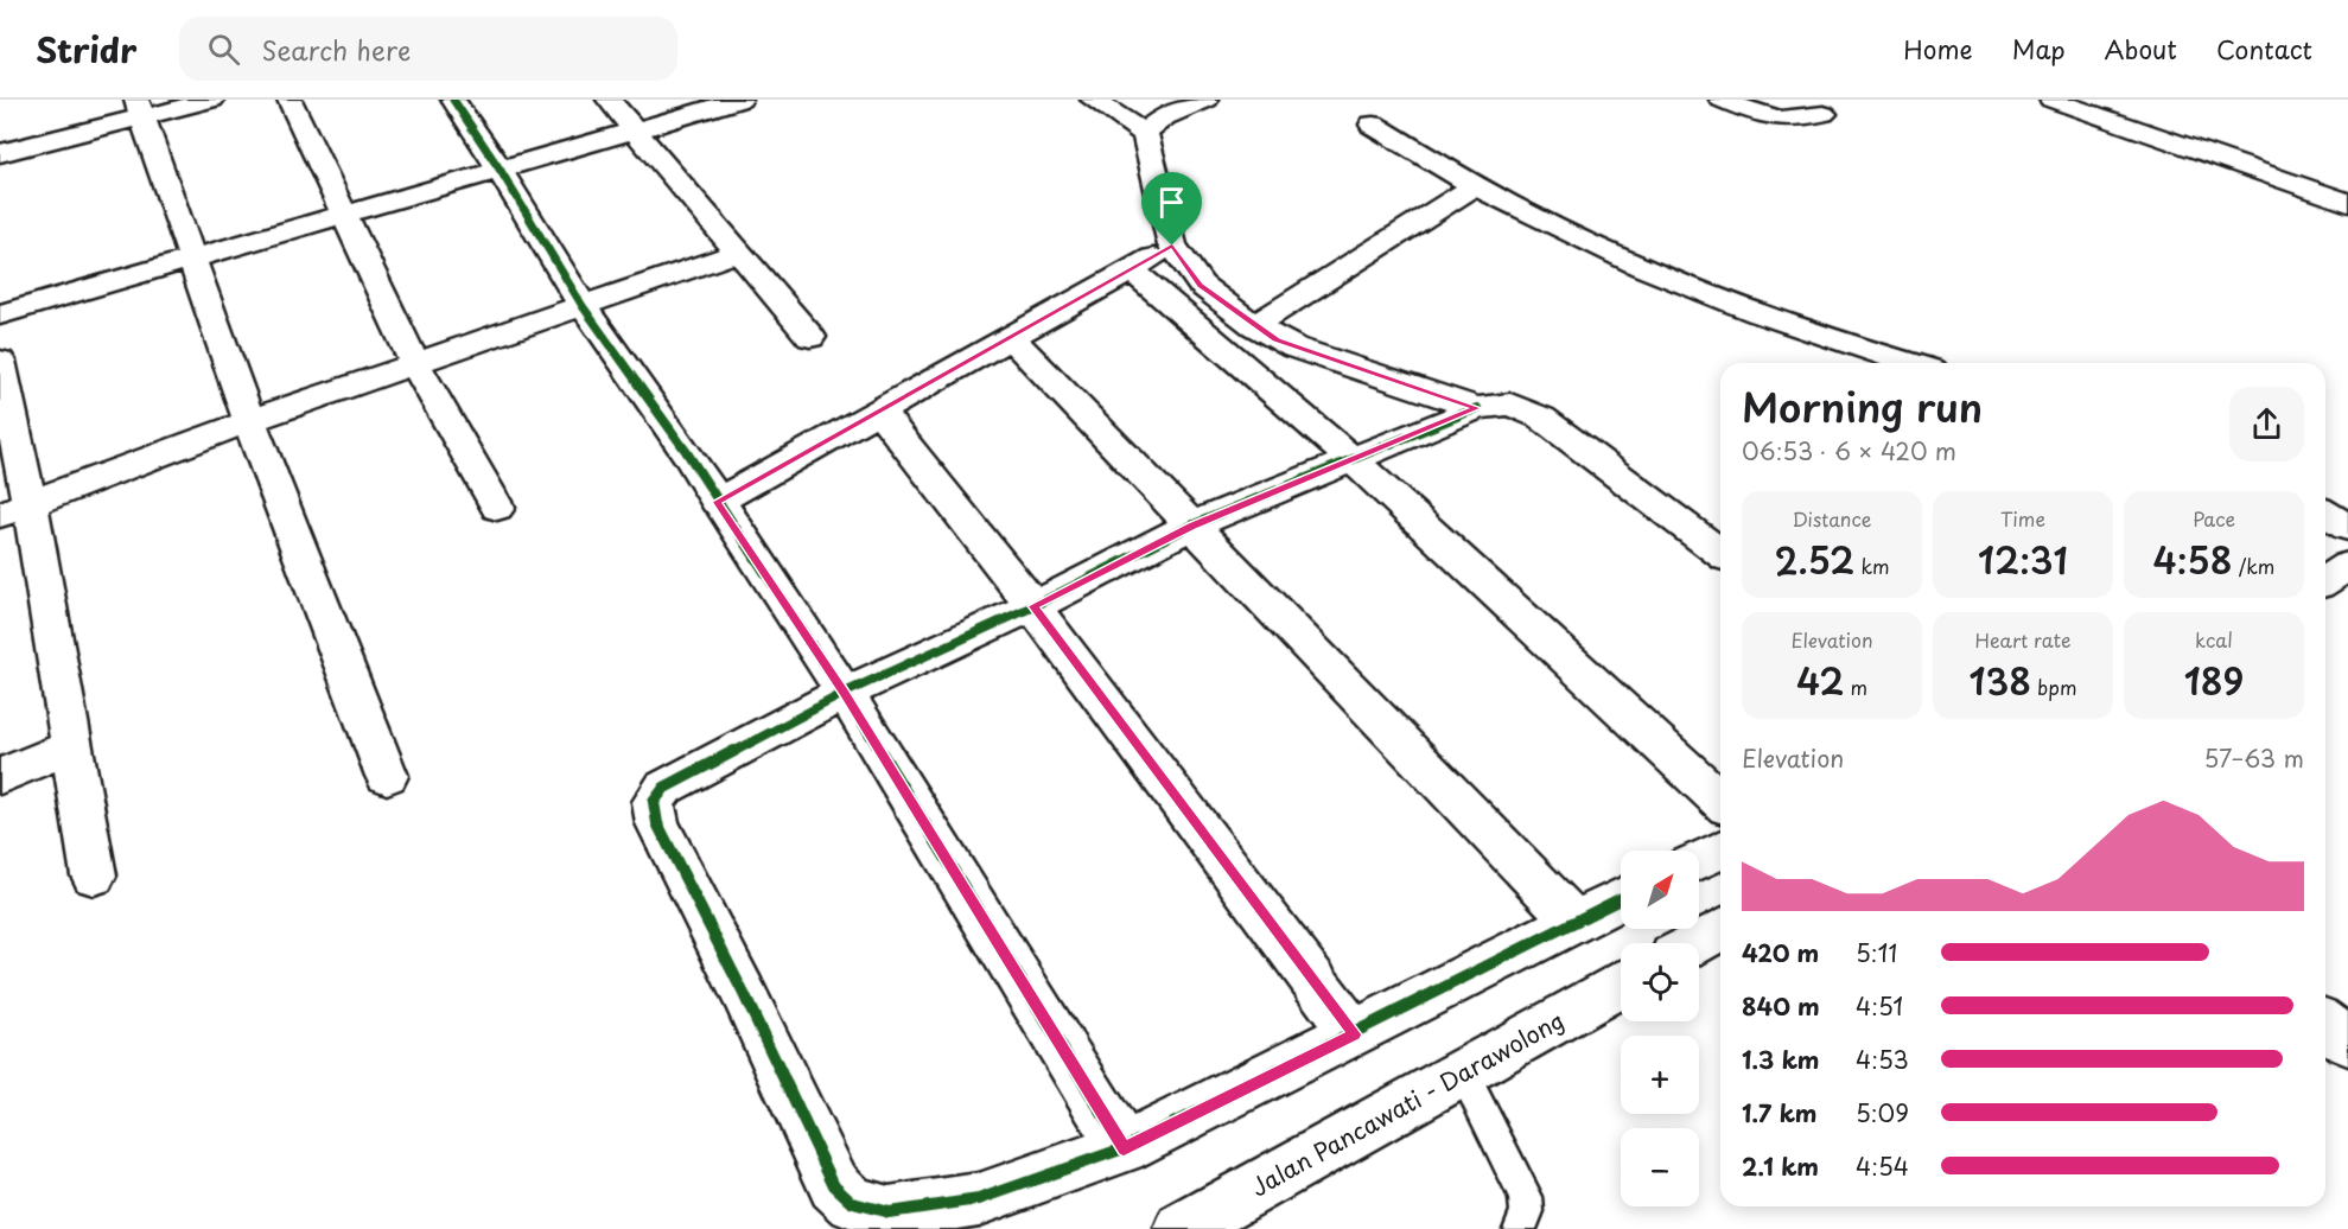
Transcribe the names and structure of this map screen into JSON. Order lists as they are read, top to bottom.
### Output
{
  "streets": {
    "street": ["Jalan Pancawati - Darawolong"]
  },
  "north": "top right",
  "page": {
    "header": "Stridr",
    "search": "Search here",
    "nav": [
      "Home",
      "Map",
      "About",
      "Contact"
    ],
    "heading": ["Morning run", "06:53 · 6 × 420 m"],
    "stats": [
      ["Distance", "2.52 km"],
      ["Time", "12:31"],
      ["Pace", "4:58 /km"],
      ["Elevation", "42 m"],
      ["Heart rate", "138 bpm"],
      ["kcal", "189"]
    ],
    "chart": ["Elevation", "57–63 m"],
    "map_buttons": ["+", "−"],
    "list": [
      {
        "name": "420 m",
        "note": "5:11"
      },
      {
        "name": "840 m",
        "note": "4:51"
      },
      {
        "name": "1.3 km",
        "note": "4:53"
      },
      {
        "name": "1.7 km",
        "note": "5:09"
      },
      {
        "name": "2.1 km",
        "note": "4:54"
      }
    ]
  }
}
